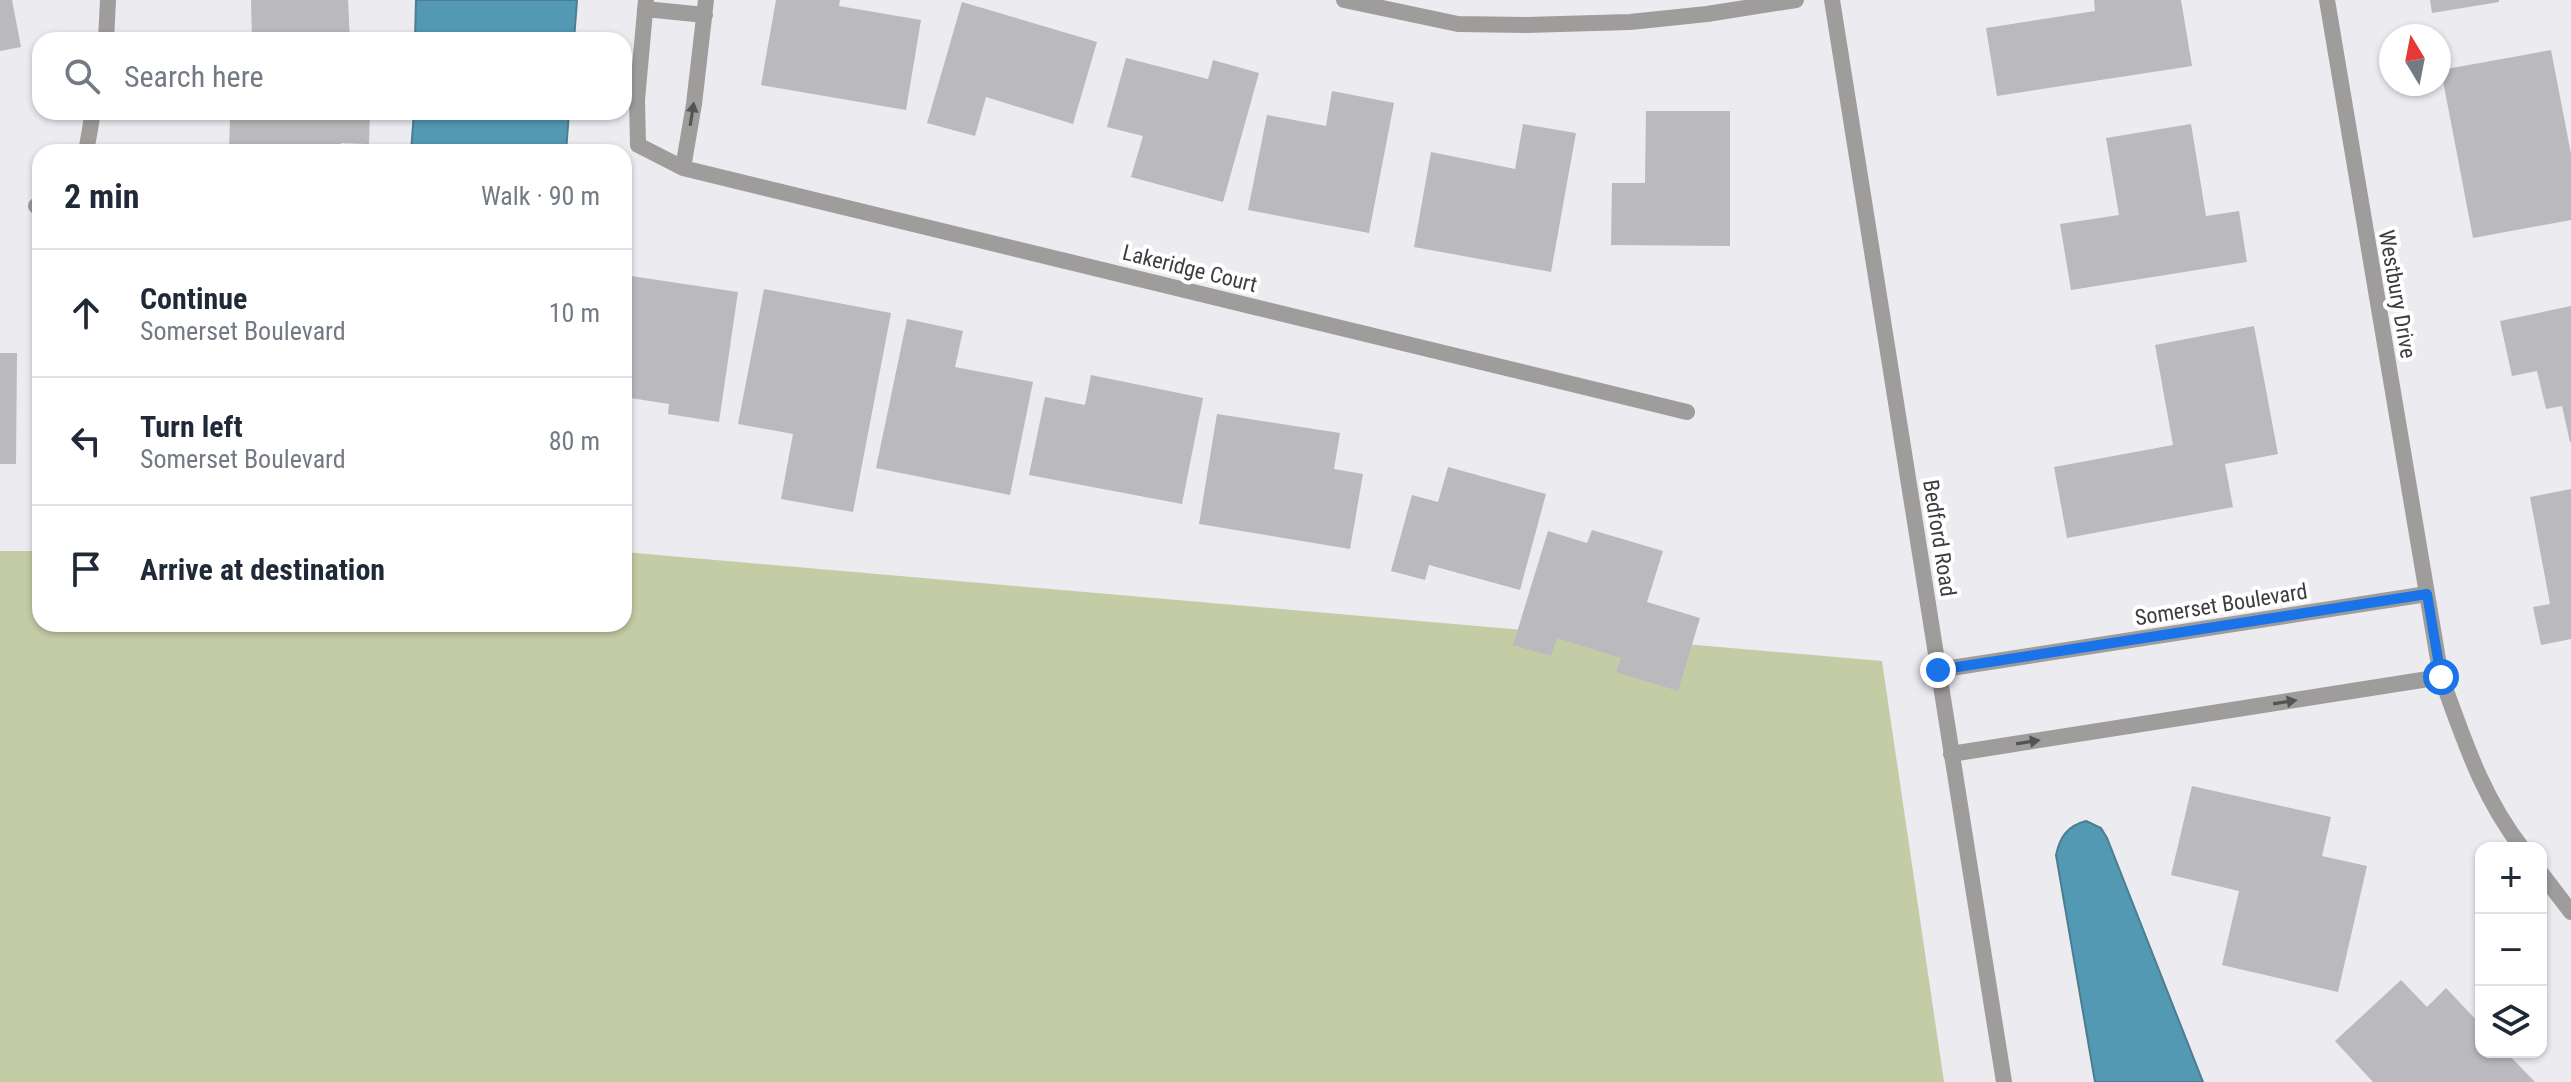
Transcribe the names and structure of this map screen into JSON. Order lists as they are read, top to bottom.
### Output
{
  "streets": {
    "street": [
      "Lakeridge Court",
      "Westbury Drive",
      "Bedford Road",
      "Somerset Boulevard"
    ]
  },
  "crossings": [
    ["Westbury Drive", "Somerset Boulevard"],
    ["Bedford Road", "Somerset Boulevard"]
  ],
  "north": "top",
  "page": {
    "search": "Search here",
    "heading": ["2 min", "Walk · 90 m"],
    "list": [
      ["Continue", "Somerset Boulevard", "10 m"],
      ["Turn left", "Somerset Boulevard", "80 m"],
      "Arrive at destination"
    ],
    "map_buttons": ["+", "−"]
  }
}
